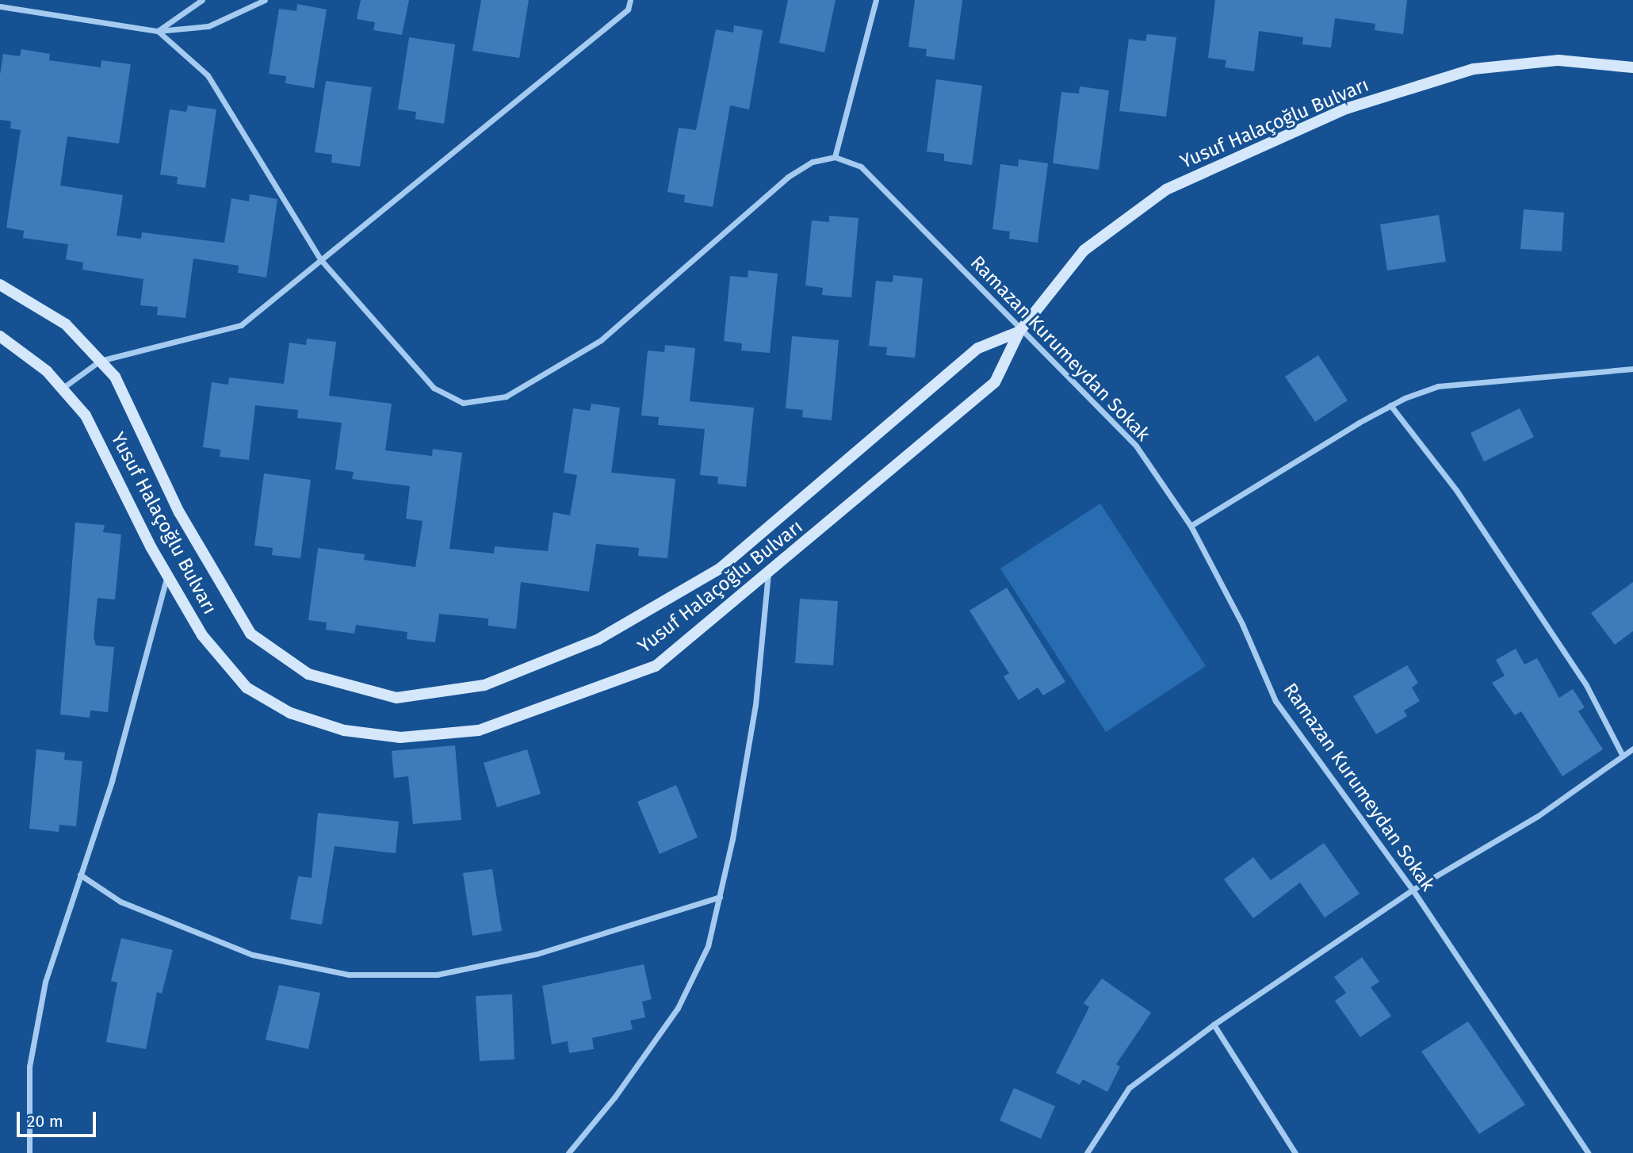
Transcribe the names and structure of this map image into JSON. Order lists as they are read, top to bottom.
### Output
{
  "streets": {
    "street": ["Yusuf Halaçoğlu Bulvarı", "Ramazan Kurumeydan Sokak"]
  },
  "crossings": [
    ["Yusuf Halaçoğlu Bulvarı", "Ramazan Kurumeydan Sokak"]
  ],
  "scale_bar": "20 m"
}
